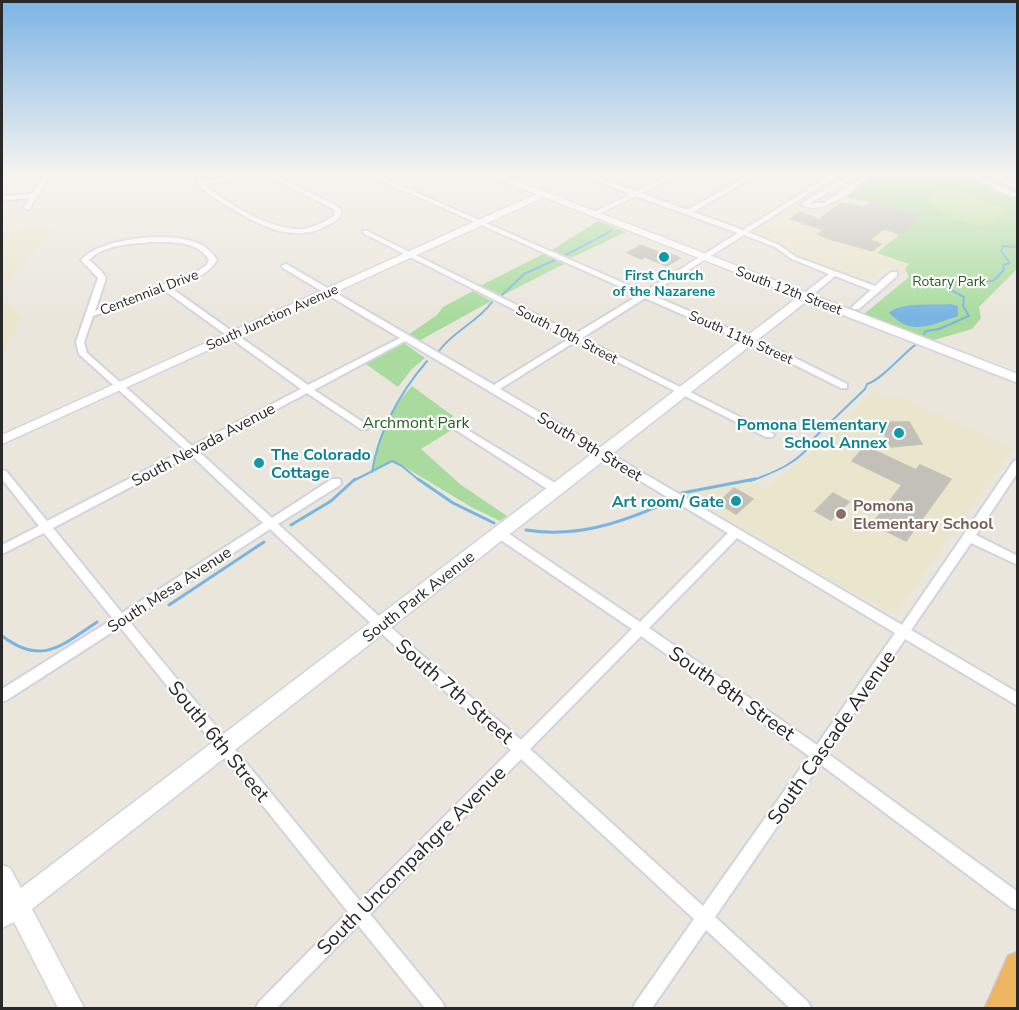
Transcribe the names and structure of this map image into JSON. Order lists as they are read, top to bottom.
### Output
{
  "streets": {
    "street": [
      "South 12th Street",
      "Centennial Drive",
      "South Junction Avenue",
      "South 10th Street",
      "South 11th Street",
      "South Nevada Avenue",
      "South 9th Street",
      "South Mesa Avenue",
      "South Park Avenue",
      "South 7th Street",
      "South 8th Street",
      "South Cascade Avenue",
      "South 6th Street",
      "South Uncompahgre Avenue"
    ]
  },
  "crossings": [
    ["South 12th Street", "South Park Avenue"],
    ["Centennial Drive", "South 7th Street"],
    ["South Junction Avenue", "South 10th Street"],
    ["South Junction Avenue", "South 11th Street"],
    ["South Junction Avenue", "South 9th Street"],
    ["South Junction Avenue", "South 7th Street"],
    ["South 10th Street", "South Park Avenue"],
    ["South 11th Street", "South Park Avenue"],
    ["South Nevada Avenue", "South 9th Street"],
    ["South Nevada Avenue", "South 7th Street"],
    ["South Nevada Avenue", "South 6th Street"],
    ["South 9th Street", "South Park Avenue"],
    ["South 9th Street", "South Cascade Avenue"],
    ["South 9th Street", "South Uncompahgre Avenue"],
    ["South Mesa Avenue", "South 7th Street"],
    ["South Mesa Avenue", "South 6th Street"],
    ["South Park Avenue", "South 7th Street"],
    ["South Park Avenue", "South 8th Street"],
    ["South Park Avenue", "South 6th Street"],
    ["South 7th Street", "South Cascade Avenue"],
    ["South 7th Street", "South Uncompahgre Avenue"],
    ["South 8th Street", "South Cascade Avenue"],
    ["South 8th Street", "South Uncompahgre Avenue"],
    ["South 6th Street", "South Uncompahgre Avenue"]
  ],
  "parks": ["Rotary Park", "Archmont Park"],
  "places": [
    "First Church of the Nazarene",
    "Pomona Elementary School Annex",
    "The Colorado Cottage",
    "Art room/ Gate",
    "Pomona Elementary School"
  ]
}
